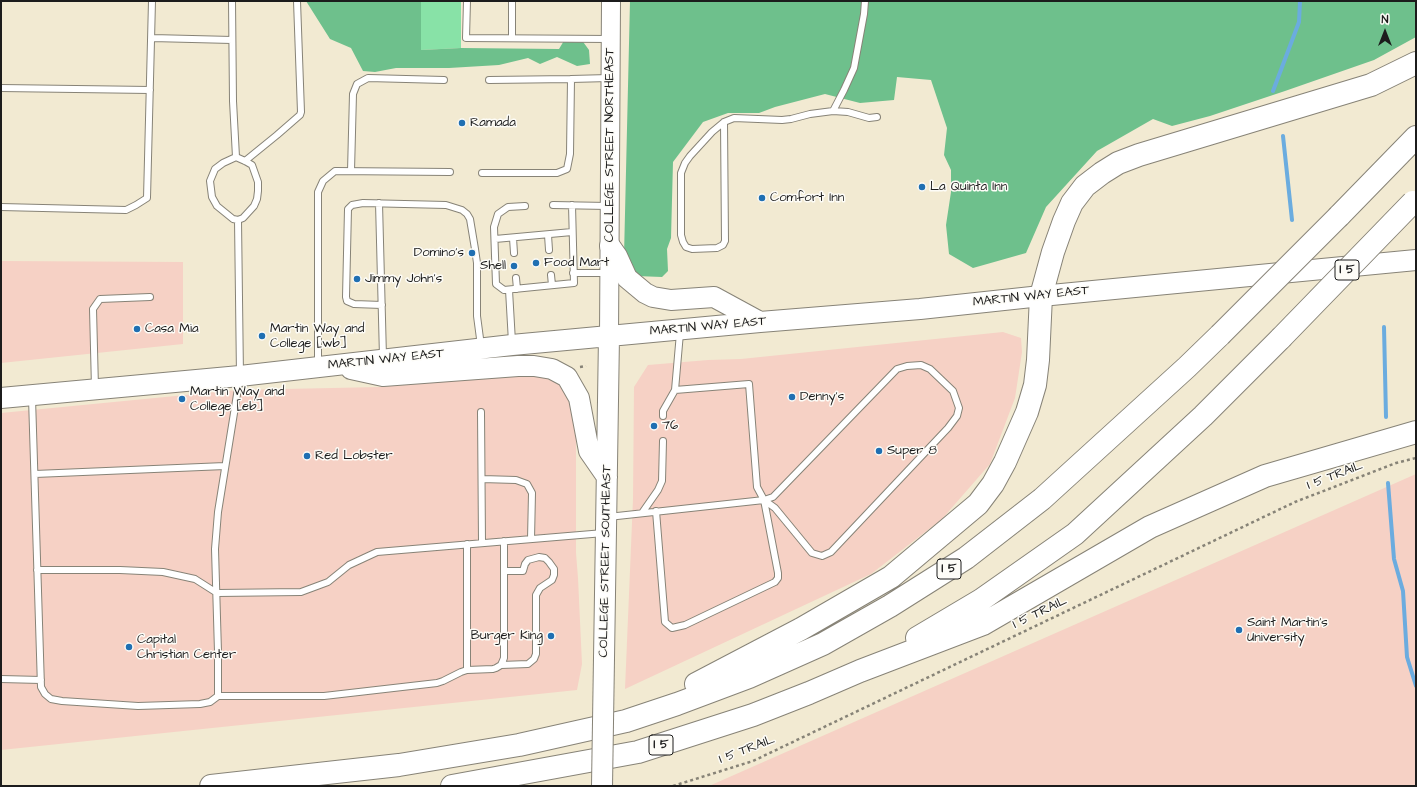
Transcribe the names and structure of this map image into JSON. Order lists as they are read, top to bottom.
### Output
{
  "streets": {
    "highway": ["I 5"],
    "main road": ["MARTIN WAY EAST", "COLLEGE STREET SOUTHEAST"],
    "street": ["COLLEGE STREET NORTHEAST"],
    "path": ["I 5 TRAIL"]
  },
  "crossings": [
    ["COLLEGE STREET NORTHEAST", "MARTIN WAY EAST"],
    ["COLLEGE STREET NORTHEAST", "COLLEGE STREET SOUTHEAST"],
    ["MARTIN WAY EAST", "COLLEGE STREET SOUTHEAST"]
  ],
  "places": [
    "Ramada",
    "La Quinta Inn",
    "Comfort Inn",
    "Domino's",
    "Food Mart",
    "Shell",
    "Jimmy John's",
    "Casa Mia",
    "Martin Way and College [wb]",
    "Denny's",
    "Martin Way and College [eb]",
    "76",
    "Super 8",
    "Red Lobster",
    "Saint Martin's University",
    "Burger King",
    "Capital Christian Center"
  ],
  "north": "top"
}
